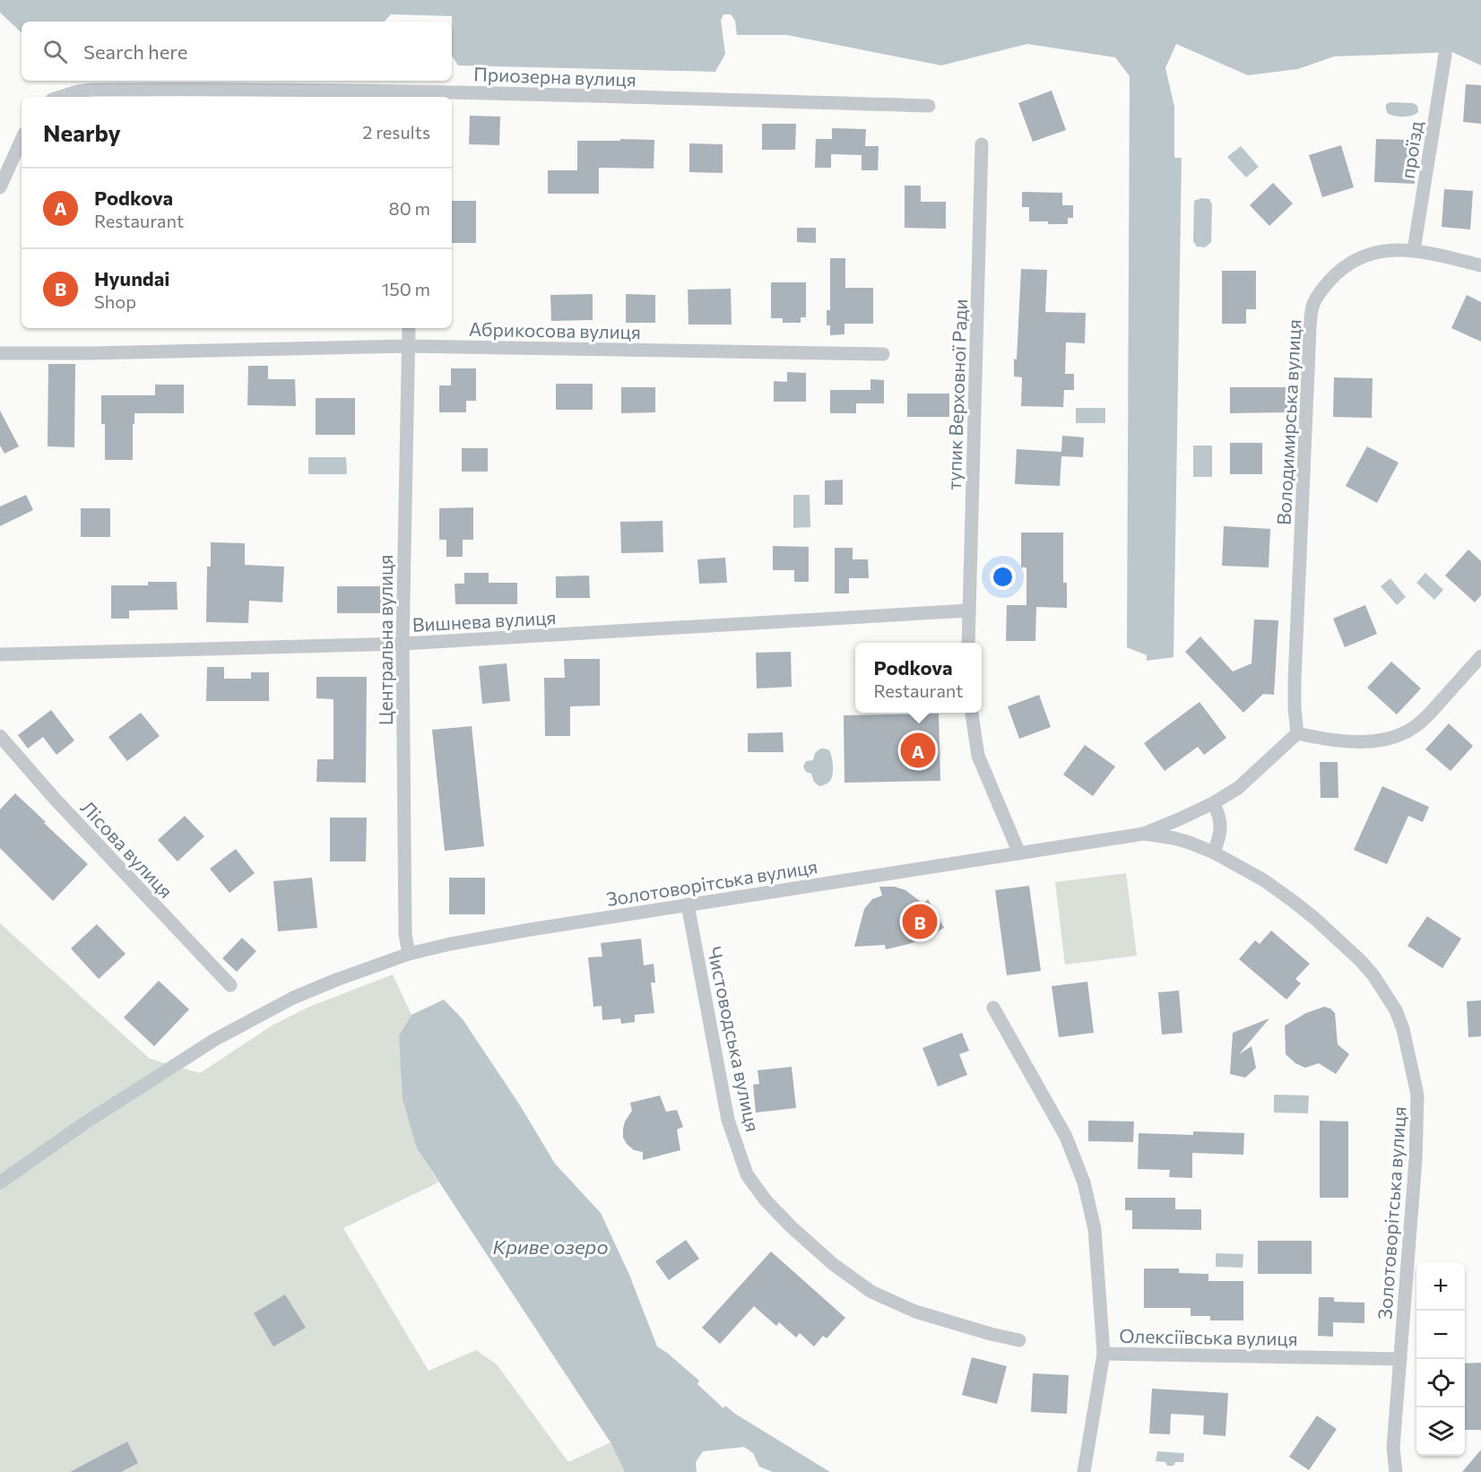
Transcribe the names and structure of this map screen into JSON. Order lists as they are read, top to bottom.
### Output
{
  "streets": {
    "street": [
      "Приозерна вулиця",
      "проїзд",
      "Абрикосова вулиця",
      "тупик Верховної Ради",
      "Володимирська вулиця",
      "Вишнева вулиця",
      "Центральна вулиця",
      "Лісова вулиця",
      "Золотоворітська вулиця",
      "Чистоводська вулиця",
      "Олексіївська вулиця"
    ]
  },
  "crossings": [
    ["проїзд", "Володимирська вулиця"],
    ["Абрикосова вулиця", "Центральна вулиця"],
    ["тупик Верховної Ради", "Вишнева вулиця"],
    ["Володимирська вулиця", "Золотоворітська вулиця"],
    ["Вишнева вулиця", "Центральна вулиця"],
    ["Центральна вулиця", "Золотоворітська вулиця"],
    ["Золотоворітська вулиця", "Чистоводська вулиця"],
    ["Золотоворітська вулиця", "Олексіївська вулиця"]
  ],
  "water": ["Криве озеро"],
  "page": {
    "search": "Search here",
    "heading": ["Nearby", "2 results"],
    "list": [
      {
        "mark": "A",
        "name": "Podkova",
        "note": "Restaurant",
        "value": "80 m"
      },
      {
        "mark": "B",
        "name": "Hyundai",
        "note": "Shop",
        "value": "150 m"
      }
    ],
    "popup": ["Podkova", "Restaurant"],
    "pins": ["A", "B"],
    "map_buttons": ["+", "−"]
  }
}
